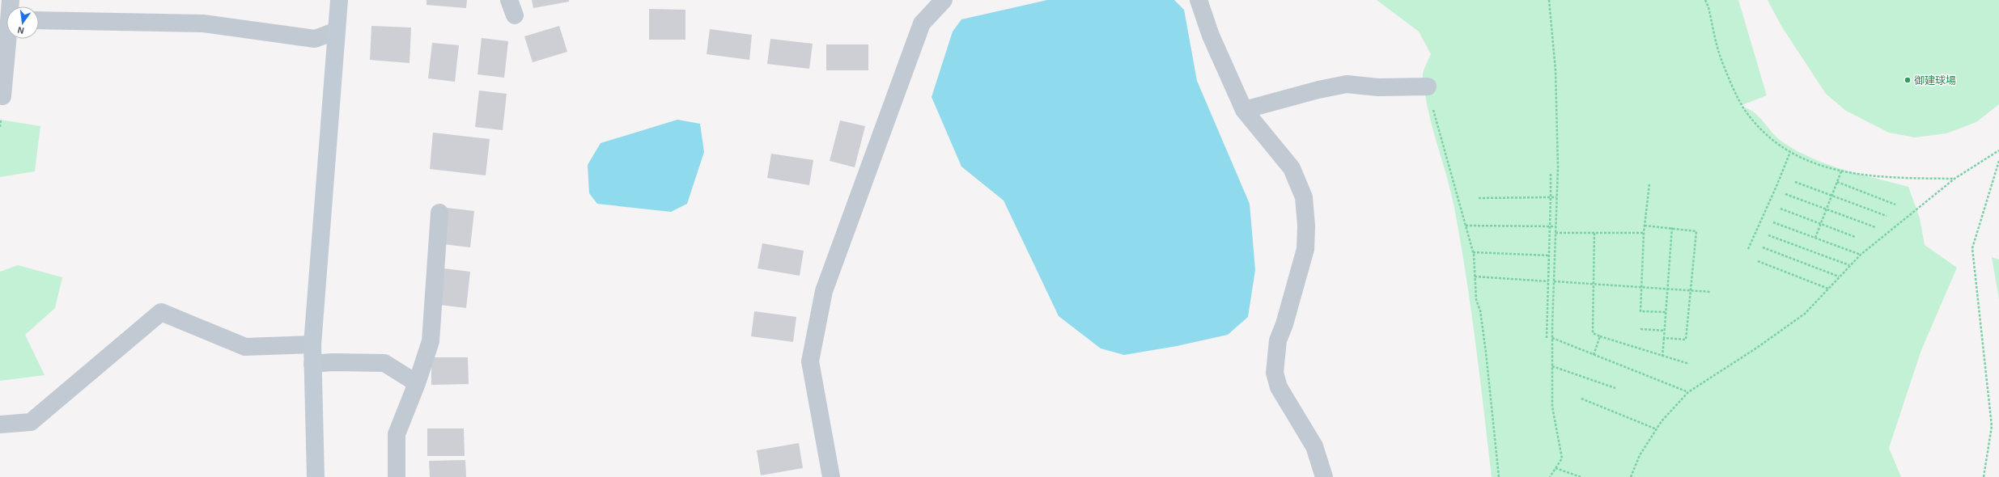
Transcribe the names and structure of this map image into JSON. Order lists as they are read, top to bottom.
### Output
{
  "places": ["御建球場"],
  "north": "bottom"
}
